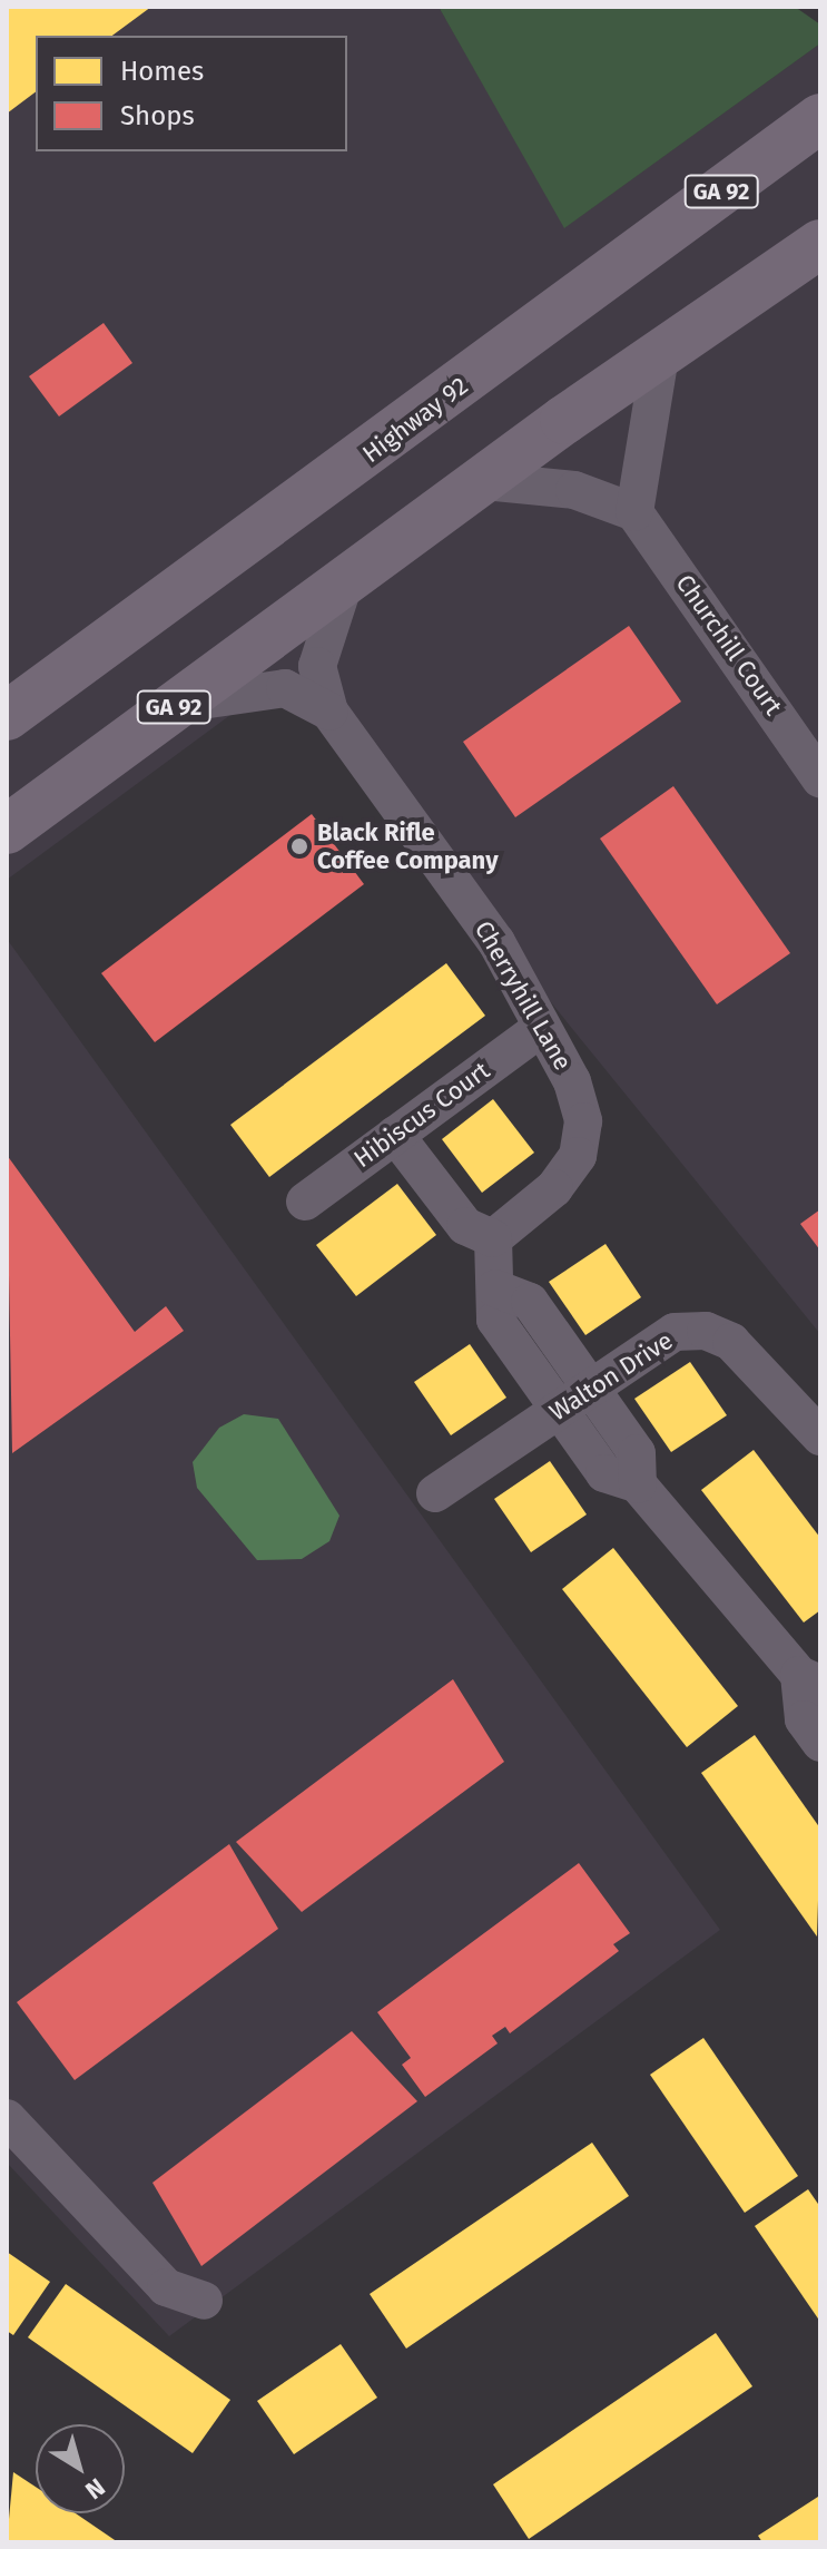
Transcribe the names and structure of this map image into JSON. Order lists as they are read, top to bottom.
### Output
{
  "streets": {
    "main road": ["GA 92", "Highway 92"],
    "street": [
      "Churchill Court",
      "Cherryhill Lane",
      "Hibiscus Court",
      "Walton Drive"
    ]
  },
  "crossings": [
    ["Cherryhill Lane", "Hibiscus Court"]
  ],
  "places": ["Black Rifle Coffee Company"],
  "legend": ["Homes", "Shops"],
  "north": "bottom right"
}
